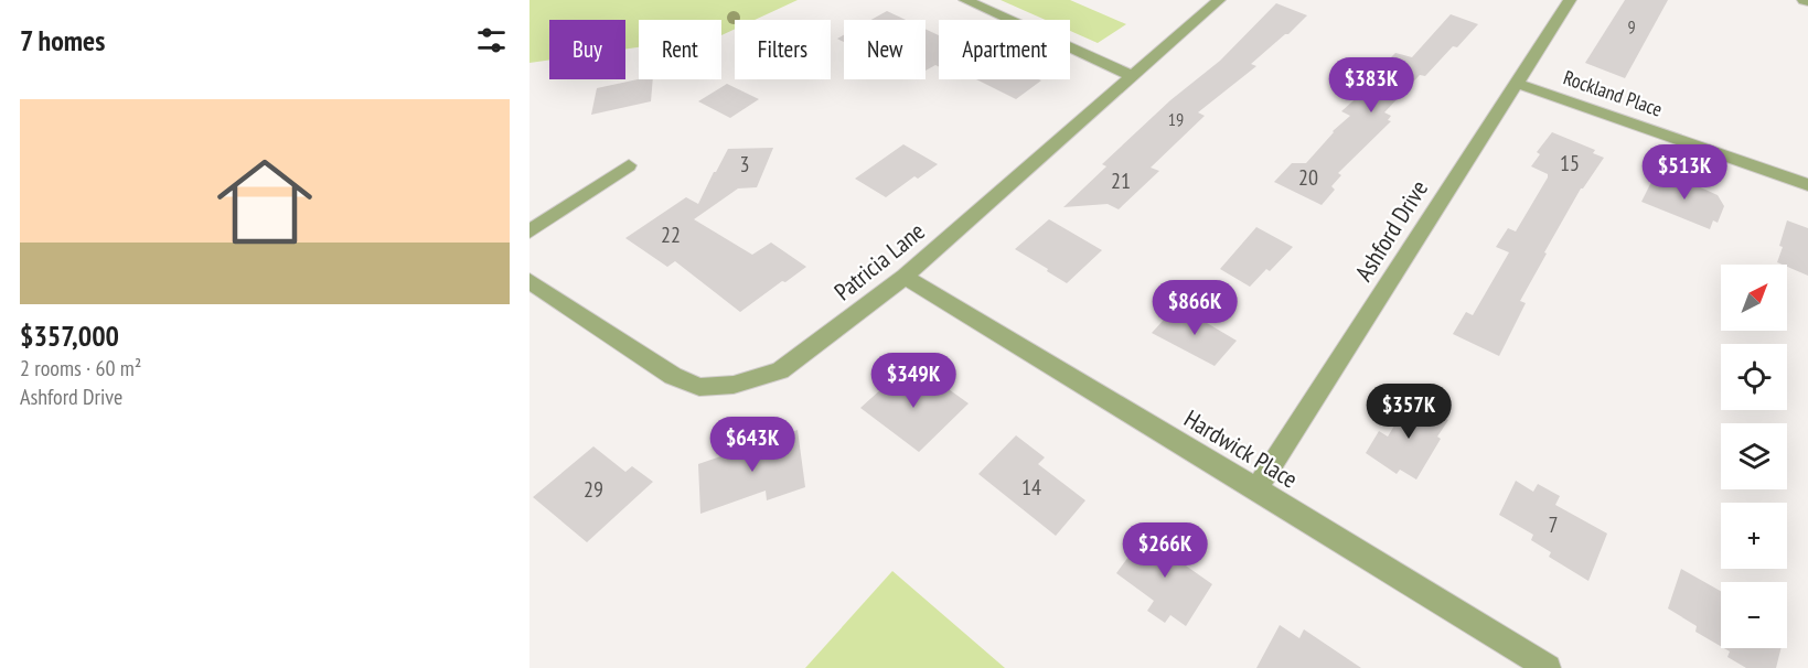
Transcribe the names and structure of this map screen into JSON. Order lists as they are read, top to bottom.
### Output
{
  "streets": {
    "street": [
      "Rockland Place",
      "Ashford Drive",
      "Patricia Lane",
      "Hardwick Place"
    ]
  },
  "crossings": [
    ["Rockland Place", "Ashford Drive"],
    ["Ashford Drive", "Hardwick Place"],
    ["Patricia Lane", "Hardwick Place"]
  ],
  "house_numbers": [
    "9",
    "19",
    "15",
    "3",
    "20",
    "21",
    "22",
    "14",
    "29",
    "7"
  ],
  "north": "top right",
  "page": {
    "heading": "7 homes",
    "chip": [
      "Buy",
      "Rent",
      "Filters",
      "New",
      "Apartment"
    ],
    "price": [
      "$383K",
      "$513K",
      "$866K",
      "$349K",
      "$357K",
      "$643K",
      "$266K"
    ],
    "list": [
      {
        "name": "$357,000",
        "note": "2 rooms · 60 m² · Ashford Drive"
      }
    ],
    "map_buttons": ["+", "−"]
  }
}
